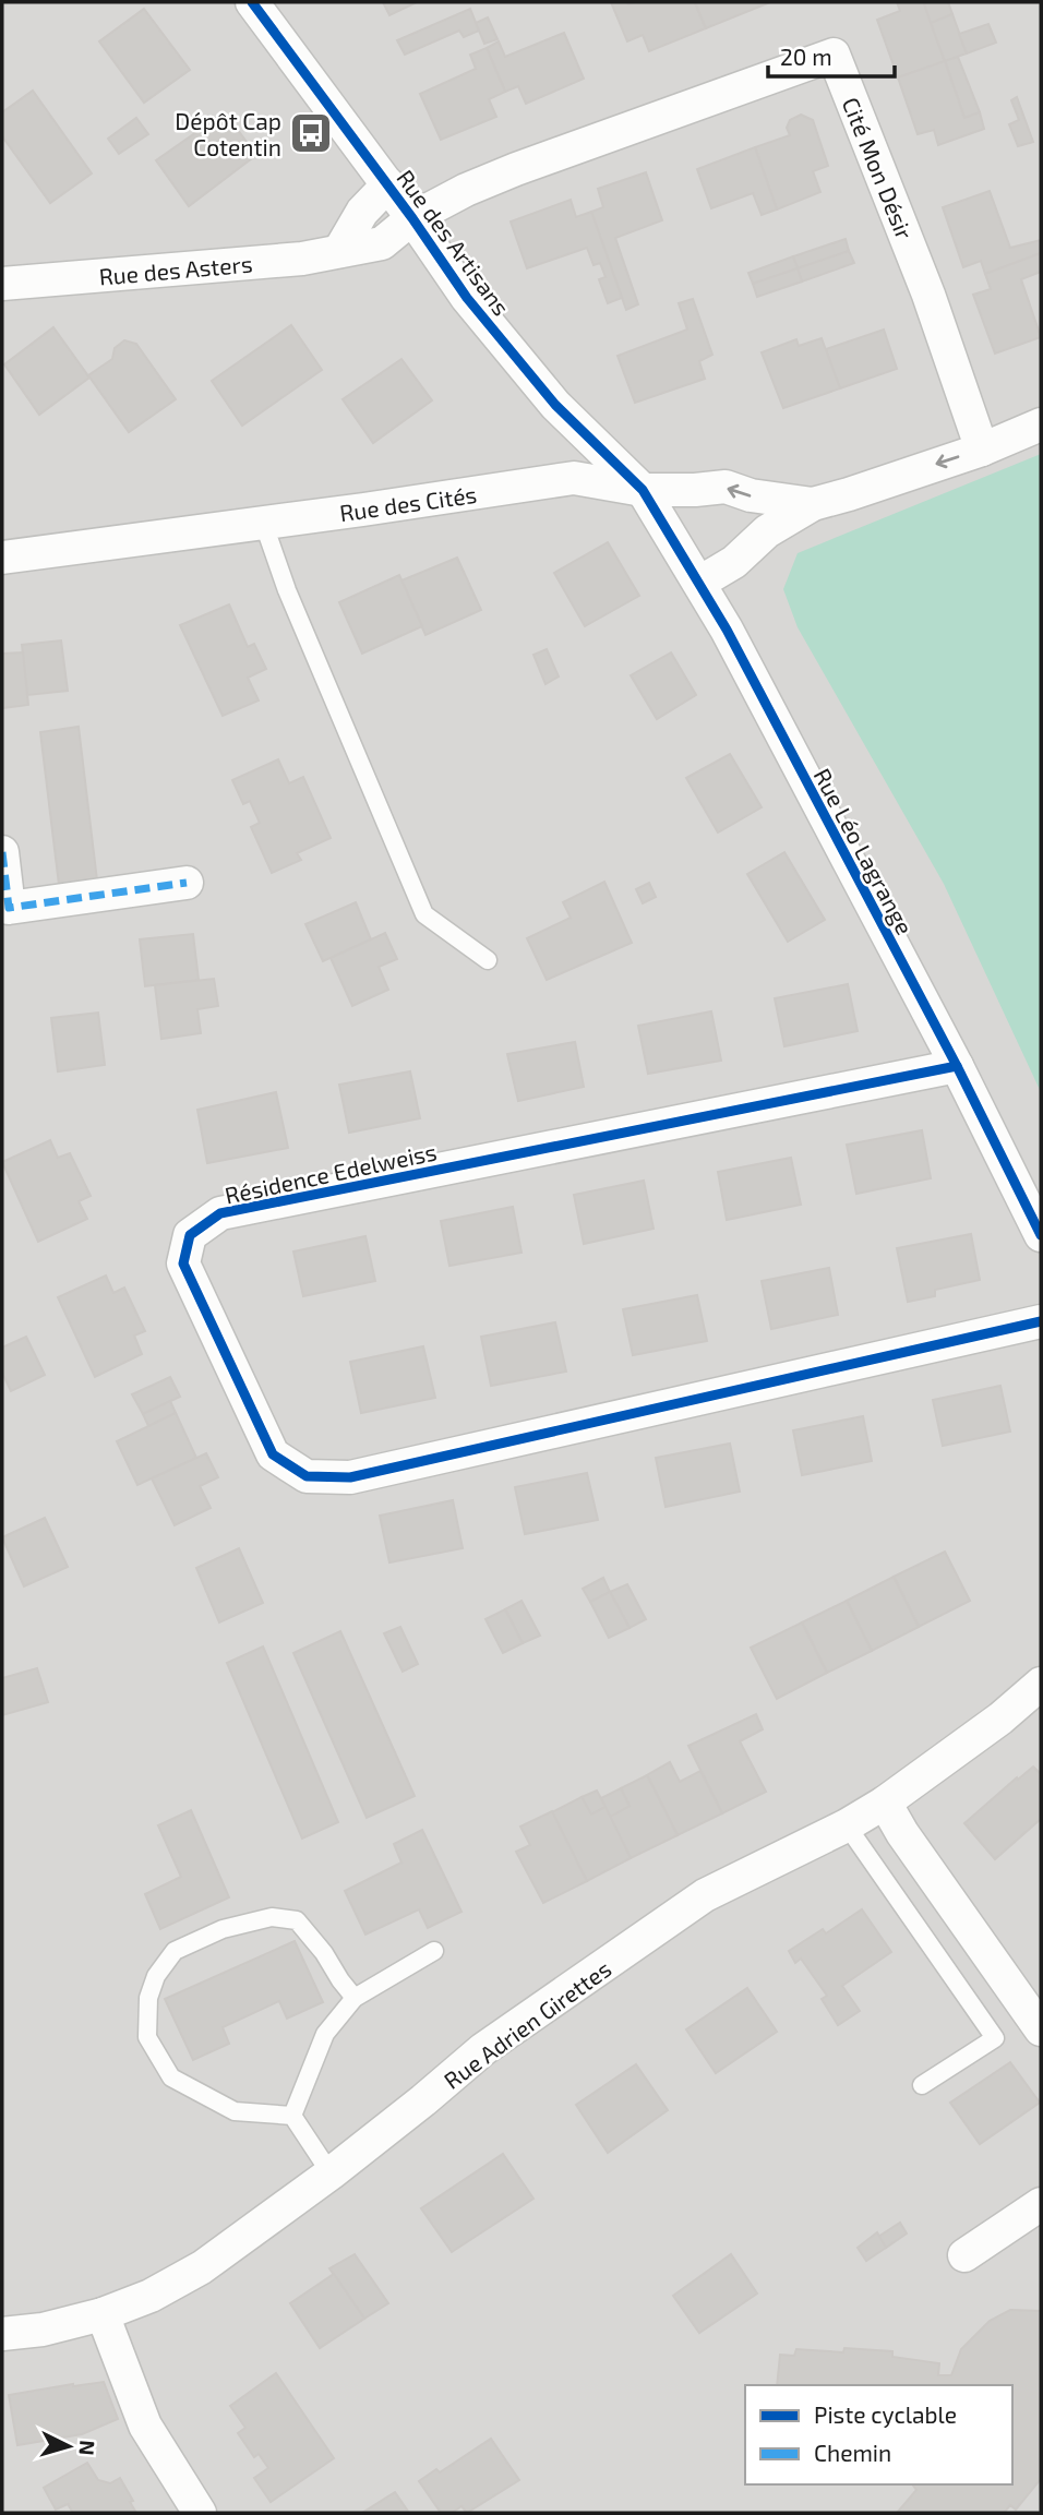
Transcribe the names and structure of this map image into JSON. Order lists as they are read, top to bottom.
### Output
{
  "streets": {
    "street": [
      "Cité Mon Désir",
      "Rue des Artisans",
      "Rue des Asters",
      "Rue des Cités",
      "Rue Léo Lagrange",
      "Résidence Edelweiss",
      "Rue Adrien Girettes"
    ]
  },
  "crossings": [
    ["Cité Mon Désir", "Rue des Artisans"],
    ["Cité Mon Désir", "Rue des Asters"],
    ["Cité Mon Désir", "Rue des Cités"],
    ["Rue des Artisans", "Rue des Asters"],
    ["Rue des Artisans", "Rue des Cités"],
    ["Rue des Artisans", "Rue Léo Lagrange"],
    ["Rue des Cités", "Rue Léo Lagrange"],
    ["Rue Léo Lagrange", "Résidence Edelweiss"]
  ],
  "places": {
    "bus stop": ["Dépôt Cap Cotentin"]
  },
  "legend": ["Piste cyclable", "Chemin"],
  "scale_bar": "20 m",
  "north": "right"
}
